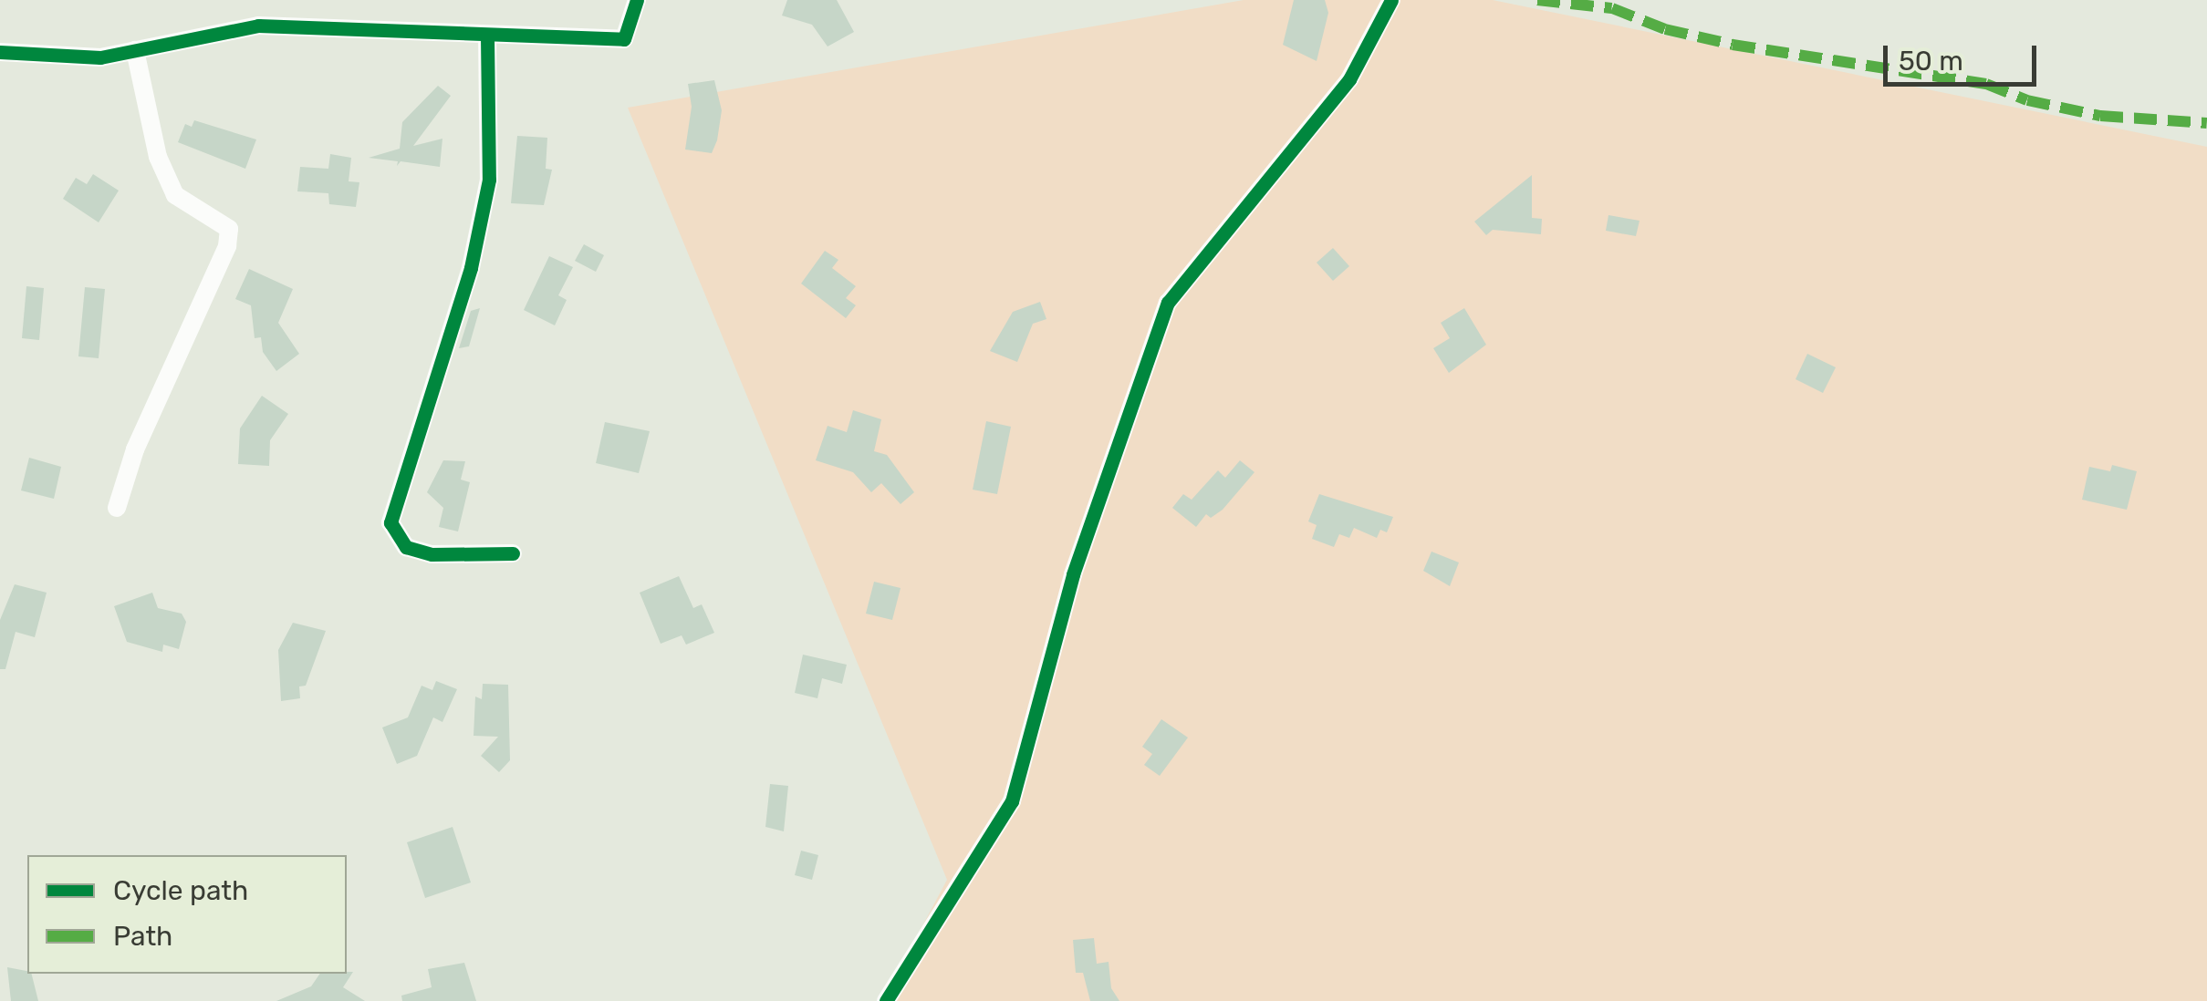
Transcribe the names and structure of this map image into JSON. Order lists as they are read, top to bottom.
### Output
{
  "legend": ["Cycle path", "Path"],
  "scale_bar": "50 m"
}
